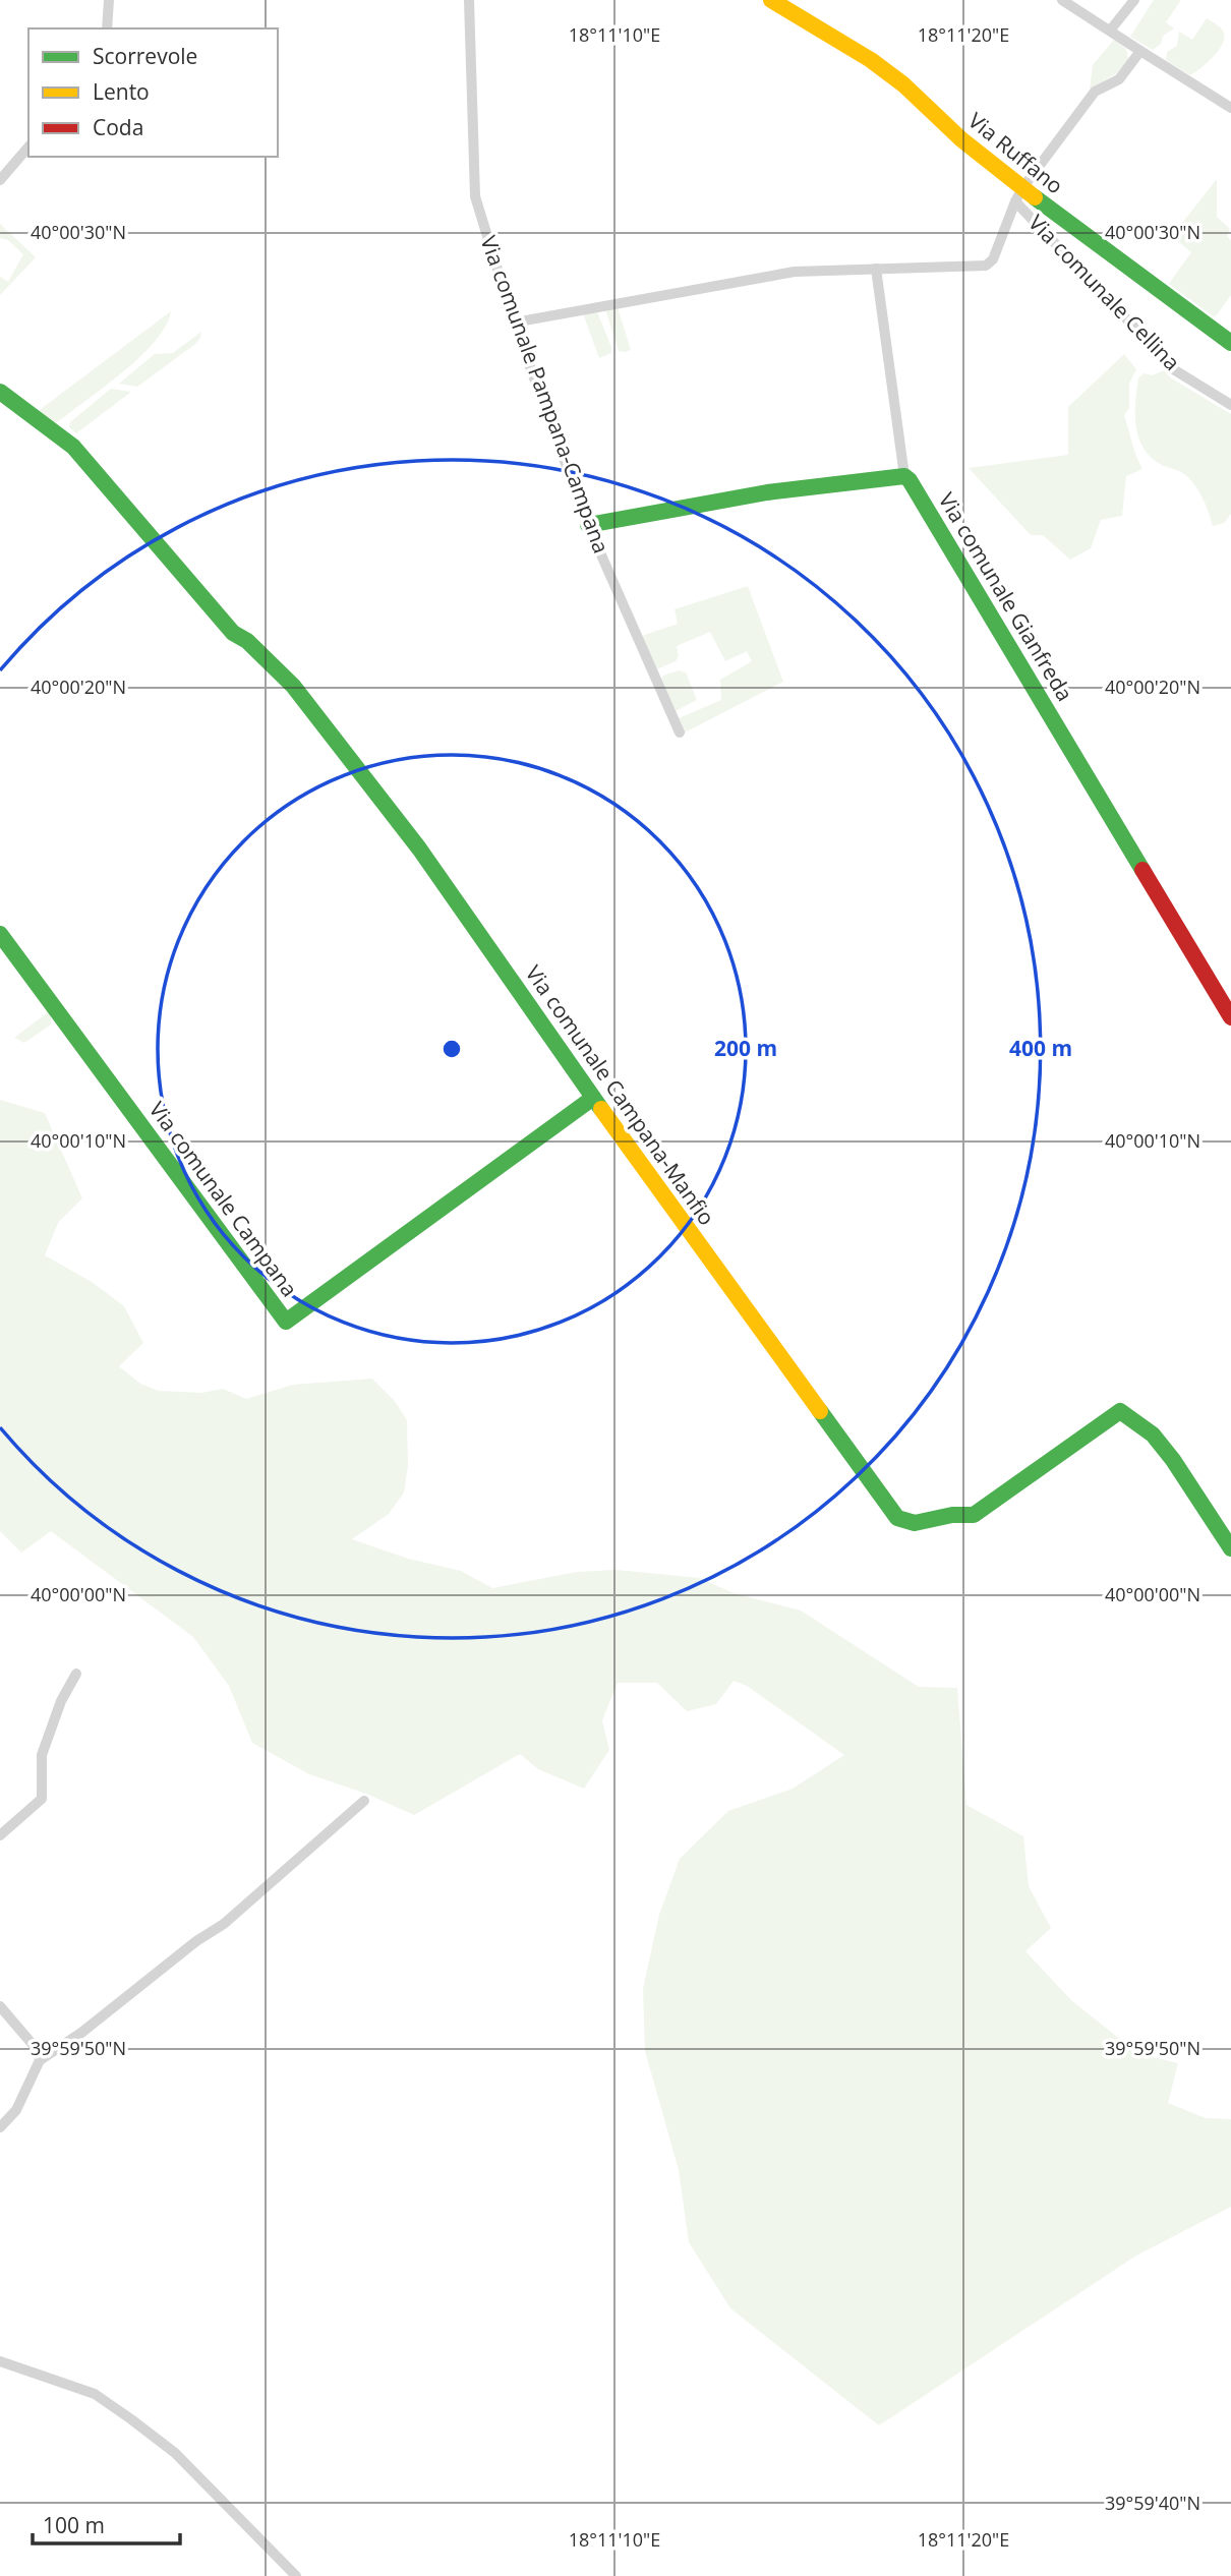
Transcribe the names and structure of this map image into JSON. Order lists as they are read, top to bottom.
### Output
{
  "streets": {
    "street": [
      "Via Ruffano",
      "Via comunale Cellina",
      "Via comunale Pampana-Campana",
      "Via comunale Gianfreda",
      "Via comunale Campana-Manfio",
      "Via comunale Campana"
    ]
  },
  "crossings": [
    ["Via Ruffano", "Via comunale Cellina"],
    ["Via comunale Campana-Manfio", "Via comunale Campana"]
  ],
  "legend": ["Scorrevole", "Lento", "Coda"],
  "scale_bar": "100 m",
  "coordinates": [
    "18°11'10\"E",
    "18°11'20\"E",
    "40°00'30\"N",
    "40°00'20\"N",
    "40°00'10\"N",
    "40°00'00\"N",
    "39°59'50\"N",
    "39°59'40\"N"
  ],
  "rings": ["200 m", "400 m"]
}
